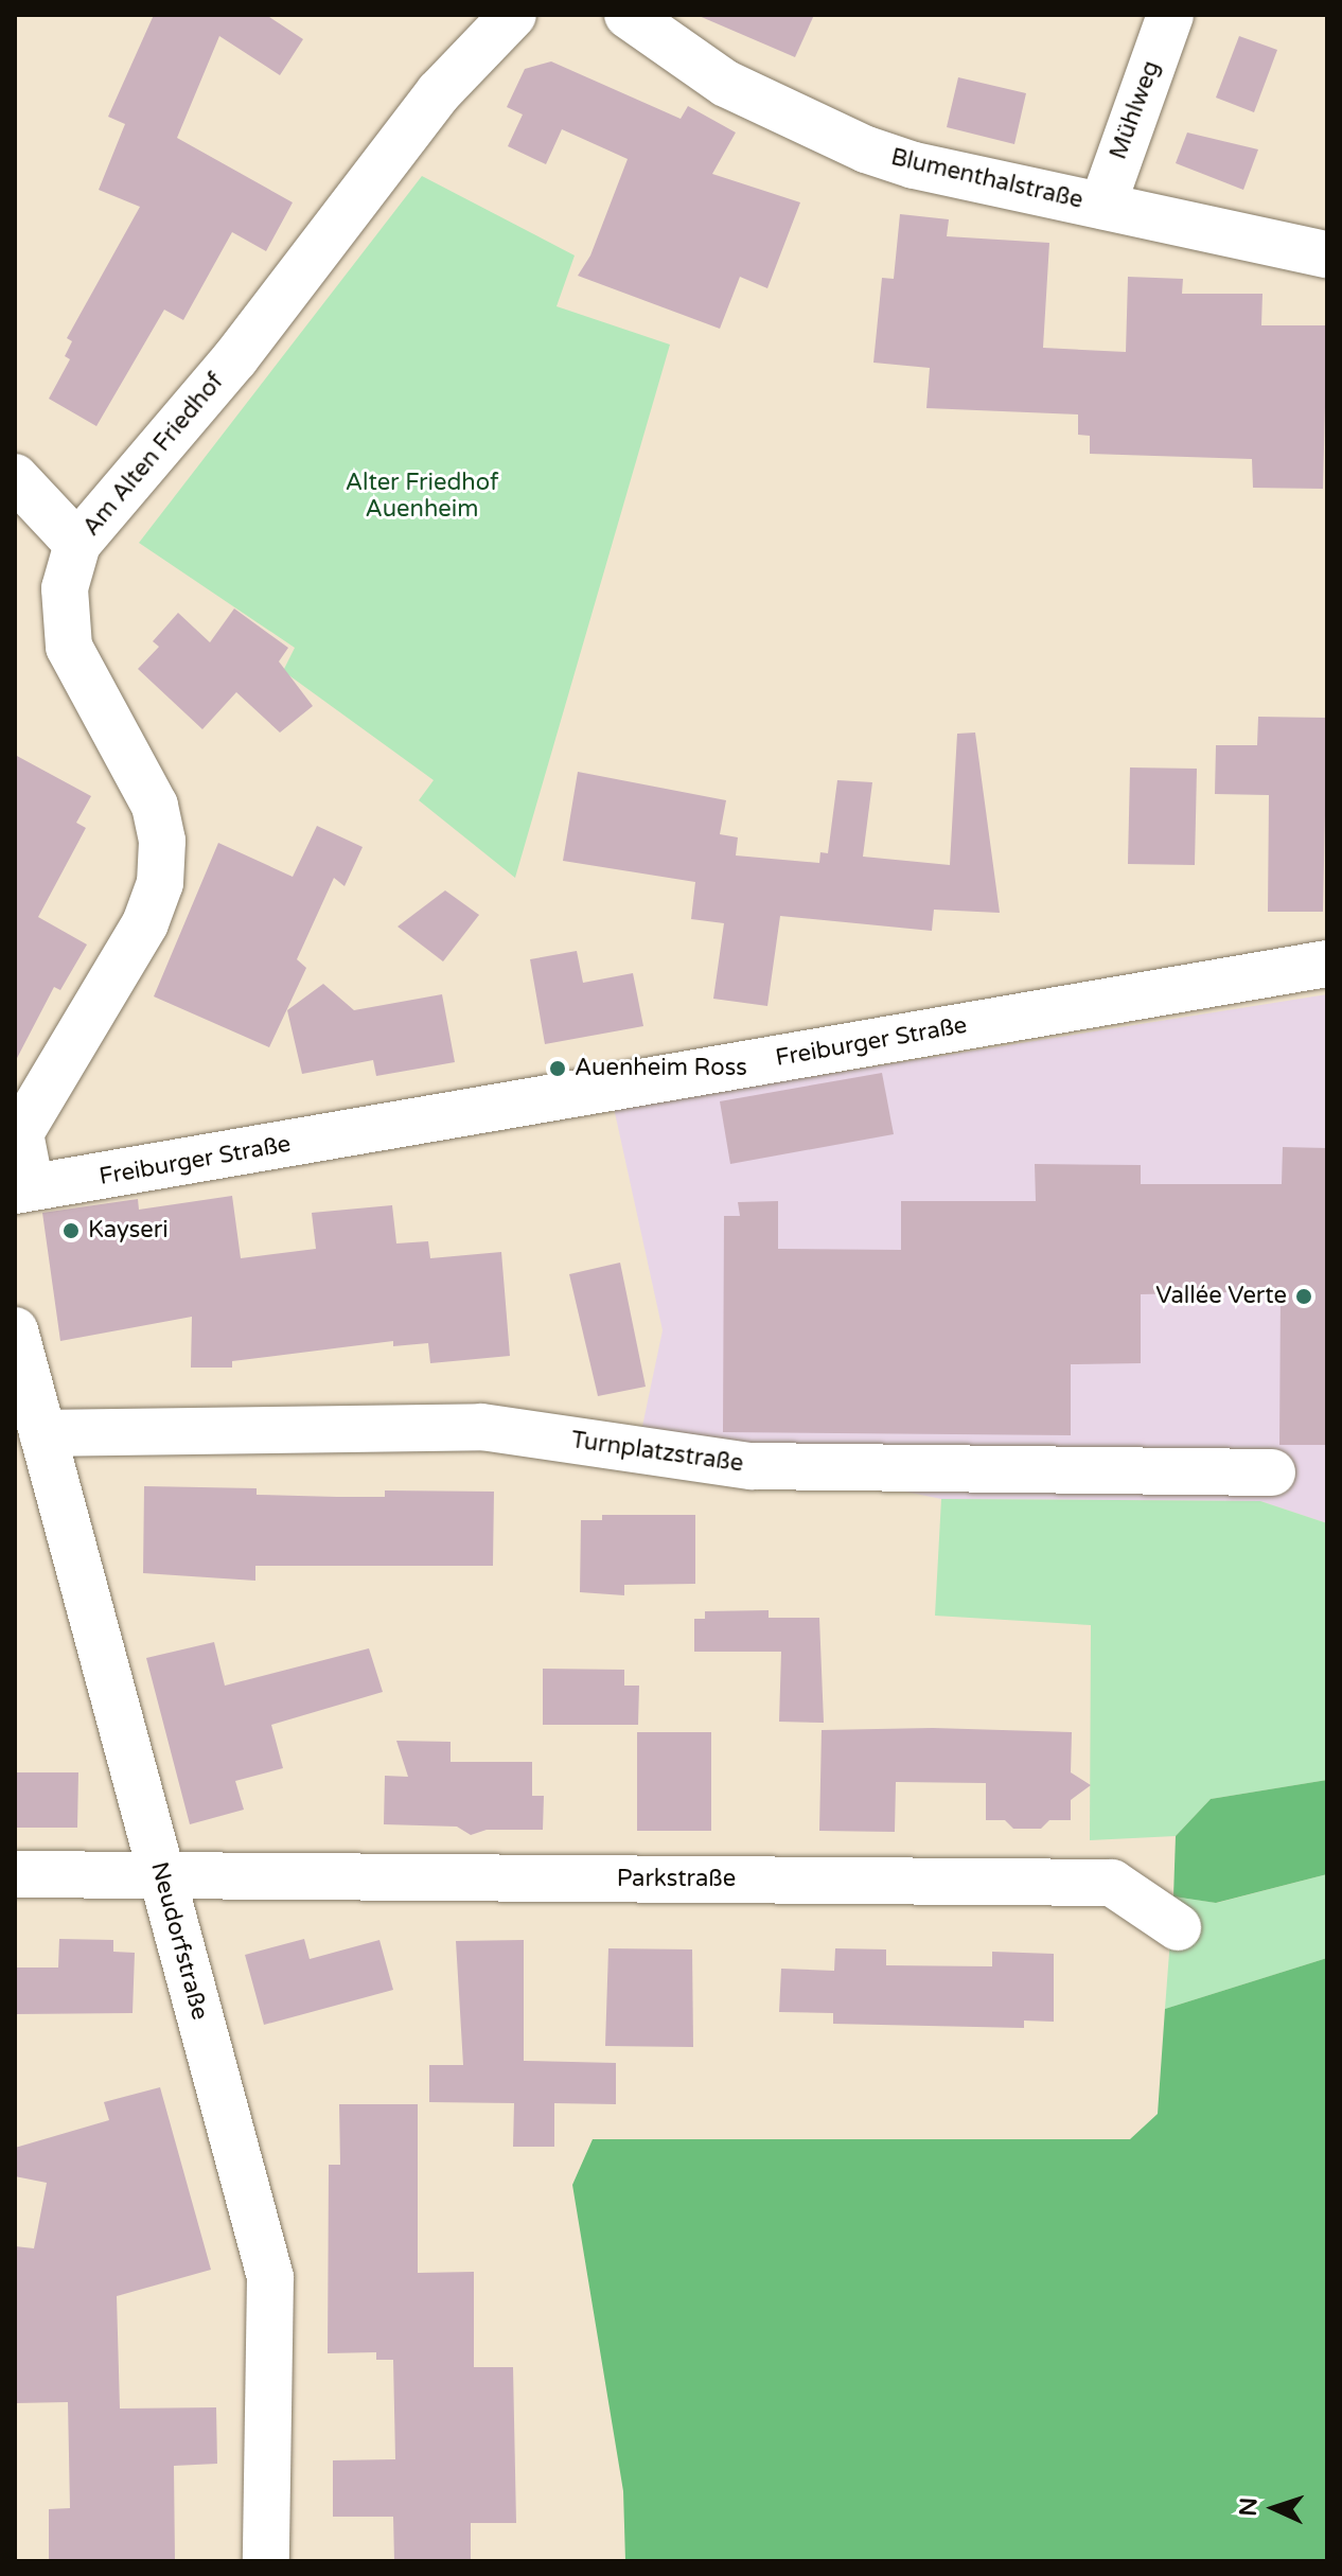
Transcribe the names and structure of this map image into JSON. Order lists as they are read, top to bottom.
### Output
{
  "streets": {
    "street": [
      "Mühlweg",
      "Blumenthalstraße",
      "Am Alten Friedhof",
      "Freiburger Straße",
      "Turnplatzstraße",
      "Parkstraße",
      "Neudorfstraße"
    ]
  },
  "crossings": [
    ["Mühlweg", "Blumenthalstraße"],
    ["Am Alten Friedhof", "Freiburger Straße"],
    ["Turnplatzstraße", "Neudorfstraße"],
    ["Parkstraße", "Neudorfstraße"]
  ],
  "parks": ["Alter Friedhof Auenheim"],
  "places": ["Auenheim Ross", "Kayseri", "Vallée Verte"],
  "north": "left"
}
